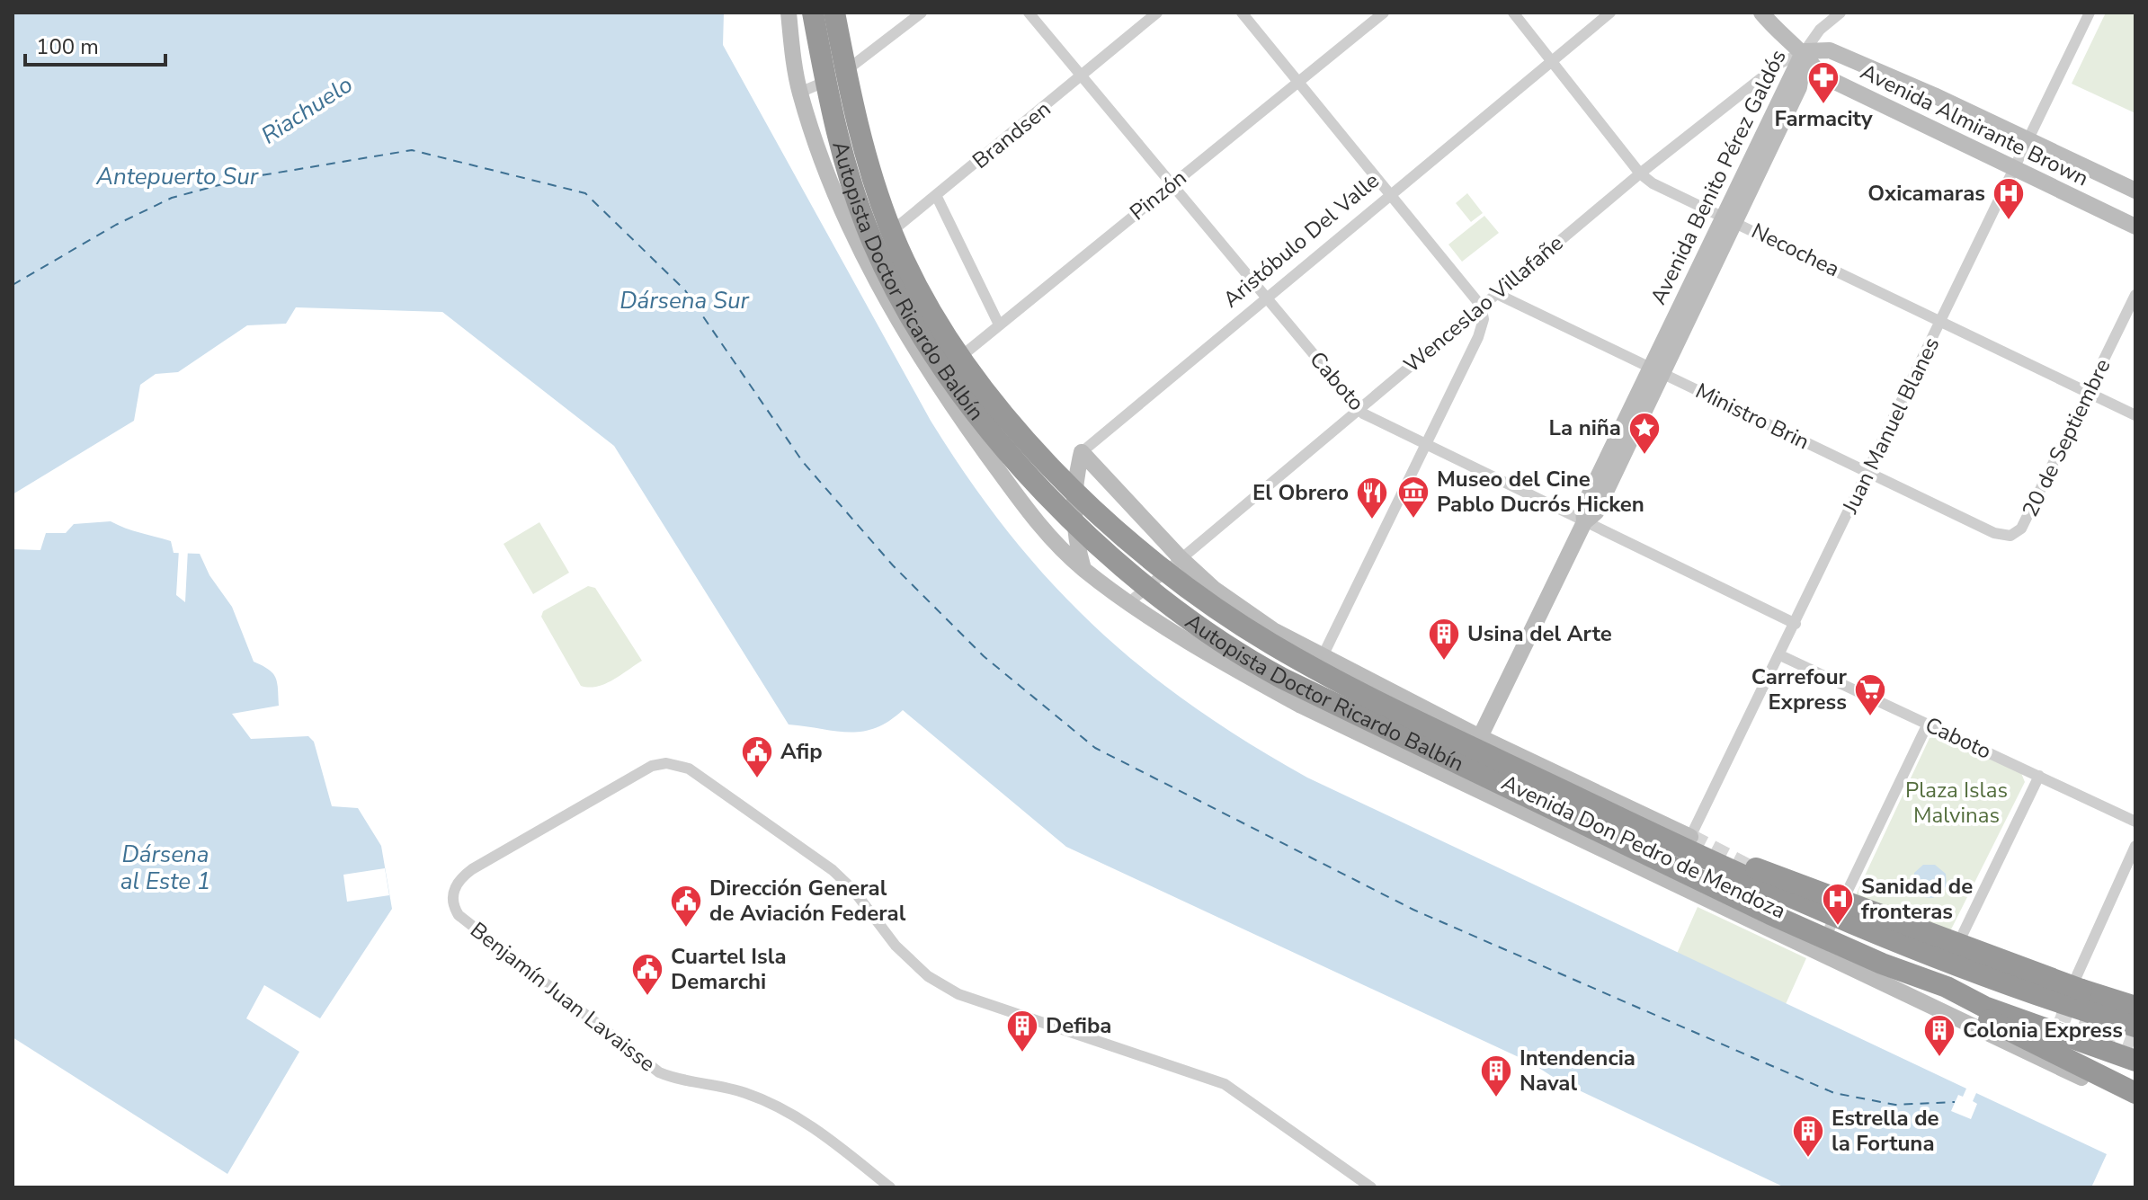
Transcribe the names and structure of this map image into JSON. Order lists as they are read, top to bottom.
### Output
{
  "streets": {
    "highway": ["Autopista Doctor Ricardo Balbín"],
    "main road": [
      "Avenida Almirante Brown",
      "Avenida Benito Pérez Galdós",
      "Aristóbulo Del Valle",
      "Avenida Don Pedro de Mendoza"
    ],
    "street": [
      "Brandsen",
      "Pinzón",
      "Necochea",
      "Wenceslao Villafañe",
      "Caboto",
      "Ministro Brin",
      "Juan Manuel Blanes",
      "20 de Septiembre",
      "Benjamín Juan Lavaisse"
    ]
  },
  "crossings": [
    ["Avenida Almirante Brown", "Avenida Benito Pérez Galdós"],
    ["Avenida Almirante Brown", "Wenceslao Villafañe"],
    ["Avenida Almirante Brown", "Juan Manuel Blanes"],
    ["Brandsen", "Caboto"],
    ["Brandsen", "Avenida Don Pedro de Mendoza"],
    ["Avenida Benito Pérez Galdós", "Necochea"],
    ["Avenida Benito Pérez Galdós", "Wenceslao Villafañe"],
    ["Avenida Benito Pérez Galdós", "Caboto"],
    ["Avenida Benito Pérez Galdós", "Ministro Brin"],
    ["Avenida Benito Pérez Galdós", "Avenida Don Pedro de Mendoza"],
    ["Pinzón", "Caboto"],
    ["Pinzón", "Avenida Don Pedro de Mendoza"],
    ["Aristóbulo Del Valle", "Necochea"],
    ["Aristóbulo Del Valle", "Caboto"],
    ["Aristóbulo Del Valle", "Avenida Don Pedro de Mendoza"],
    ["Necochea", "Wenceslao Villafañe"],
    ["Necochea", "Juan Manuel Blanes"],
    ["Necochea", "20 de Septiembre"],
    ["Autopista Doctor Ricardo Balbín", "Avenida Don Pedro de Mendoza"],
    ["Wenceslao Villafañe", "Caboto"],
    ["Wenceslao Villafañe", "Ministro Brin"],
    ["Wenceslao Villafañe", "Avenida Don Pedro de Mendoza"],
    ["Caboto", "Juan Manuel Blanes"],
    ["Ministro Brin", "Juan Manuel Blanes"],
    ["Ministro Brin", "20 de Septiembre"],
    ["Juan Manuel Blanes", "Avenida Don Pedro de Mendoza"]
  ],
  "water": [
    "Riachuelo",
    "Antepuerto Sur",
    "Dársena Sur",
    "Dársena al Este 1"
  ],
  "parks": ["Plaza Islas Malvinas"],
  "places": {
    "pharmacy": ["Farmacity"],
    "hospital": ["Oxicamaras", "Sanidad de fronteras"],
    "place": ["La niña"],
    "museum": ["Museo del Cine Pablo Ducrós Hicken"],
    "restaurant": ["El Obrero"],
    "building": [
      "Usina del Arte",
      "Defiba",
      "Colonia Express",
      "Intendencia Naval",
      "Estrella de la Fortuna"
    ],
    "supermarket": ["Carrefour Express"],
    "public building": ["Afip", "Dirección General de Aviación Federal", "Cuartel Isla Demarchi"]
  },
  "scale_bar": "100 m"
}
